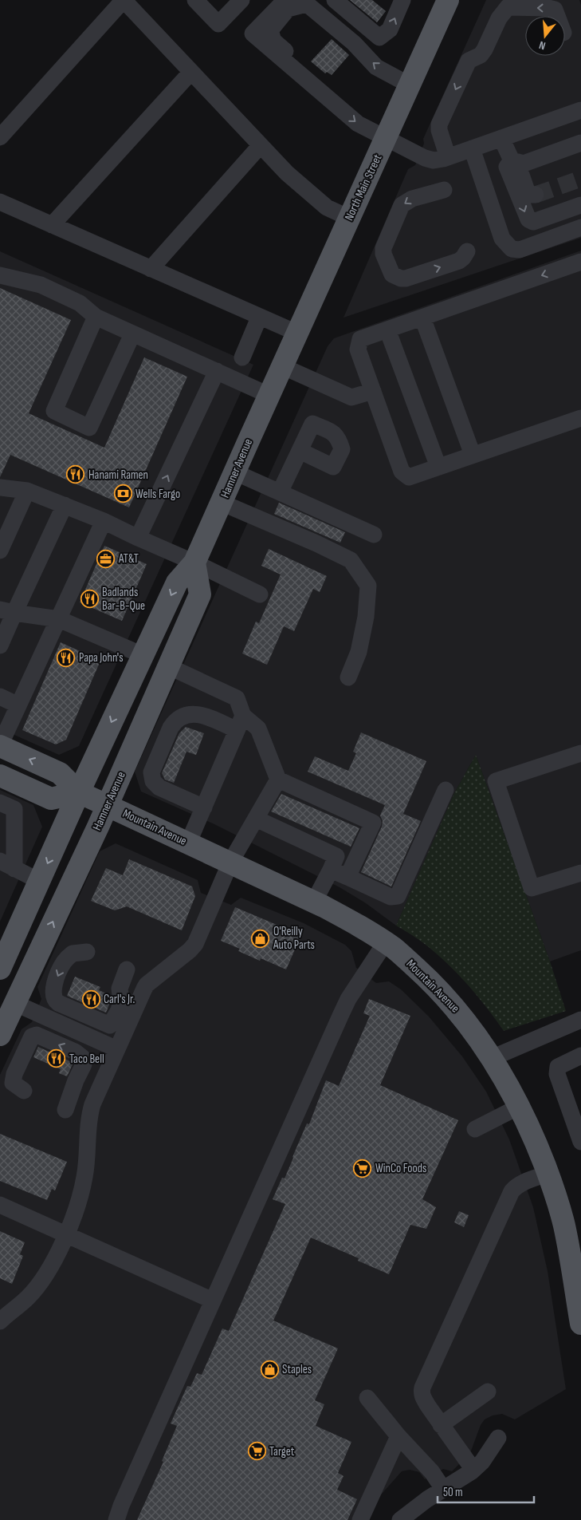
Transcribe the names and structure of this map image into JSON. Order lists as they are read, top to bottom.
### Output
{
  "streets": {
    "main road": ["North Main Street", "Hamner Avenue", "Mountain Avenue"]
  },
  "crossings": [
    ["North Main Street", "Hamner Avenue"],
    ["Hamner Avenue", "Mountain Avenue"]
  ],
  "places": {
    "restaurant": [
      "Hanami Ramen",
      "Badlands Bar-B-Que",
      "Papa John's",
      "Carl's Jr.",
      "Taco Bell"
    ],
    "bank": ["Wells Fargo"],
    "office": ["AT&T"],
    "shop": ["O'Reilly Auto Parts", "Staples"],
    "supermarket": ["WinCo Foods", "Target"]
  },
  "scale_bar": "50 m",
  "north": "bottom"
}
